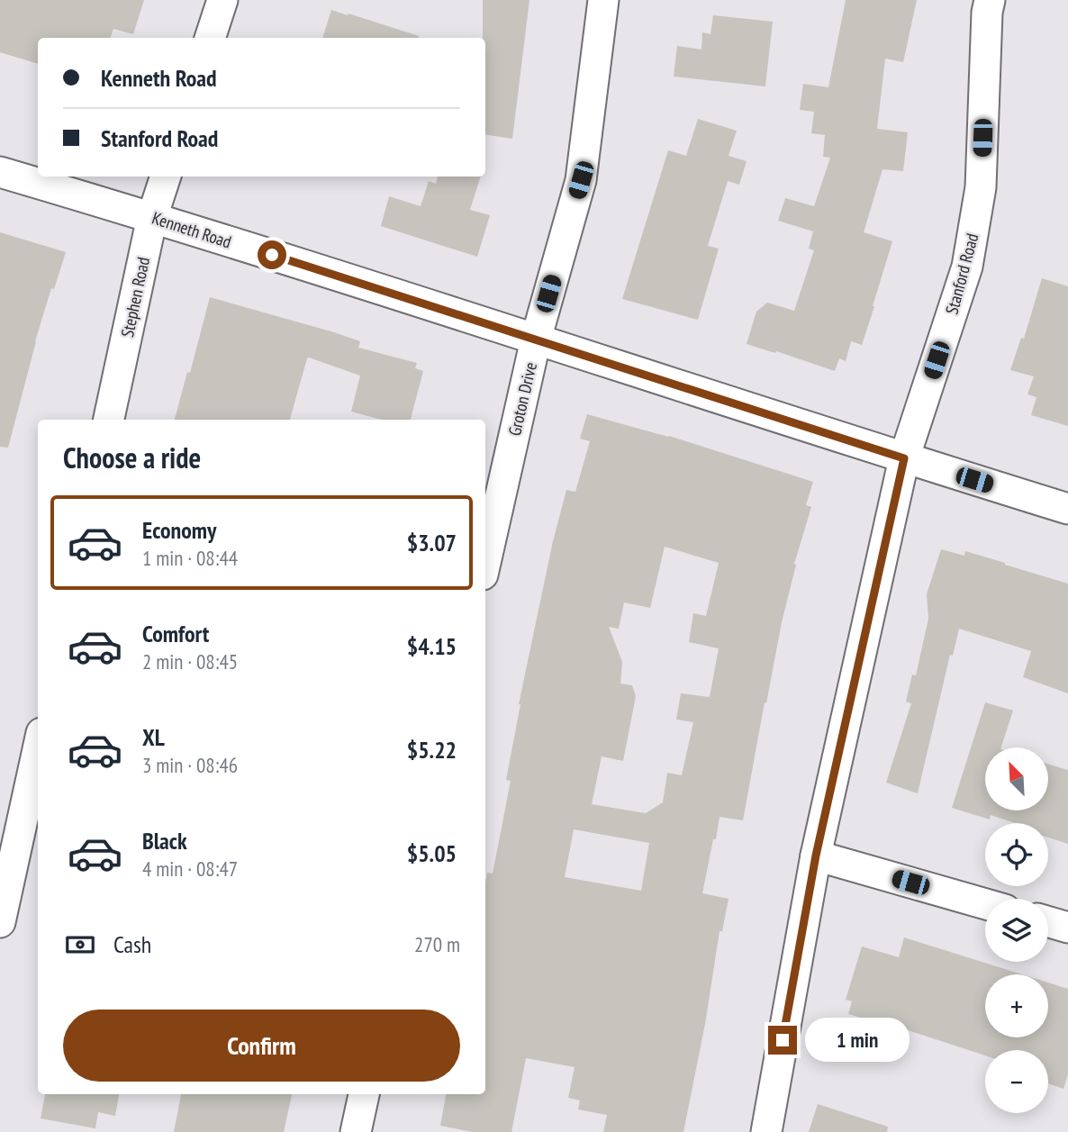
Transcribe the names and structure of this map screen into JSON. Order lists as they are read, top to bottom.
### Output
{
  "streets": {
    "street": [
      "Kenneth Road",
      "Stanford Road",
      "Stephen Road",
      "Groton Drive"
    ]
  },
  "crossings": [
    ["Kenneth Road", "Stanford Road"],
    ["Kenneth Road", "Stephen Road"],
    ["Kenneth Road", "Groton Drive"]
  ],
  "north": "top left",
  "page": {
    "banner": ["Kenneth Road", "Stanford Road"],
    "heading": "Choose a ride",
    "list": [
      {
        "name": "Economy",
        "note": "1 min · 08:44",
        "value": "$3.07"
      },
      {
        "name": "Comfort",
        "note": "2 min · 08:45",
        "value": "$4.15"
      },
      {
        "name": "XL",
        "note": "3 min · 08:46",
        "value": "$5.22"
      },
      {
        "name": "Black",
        "note": "4 min · 08:47",
        "value": "$5.05"
      }
    ],
    "map_buttons": ["+", "−"],
    "pay": ["Cash", "270 m"],
    "buttons": "Confirm",
    "bubble": "1 min"
  }
}
